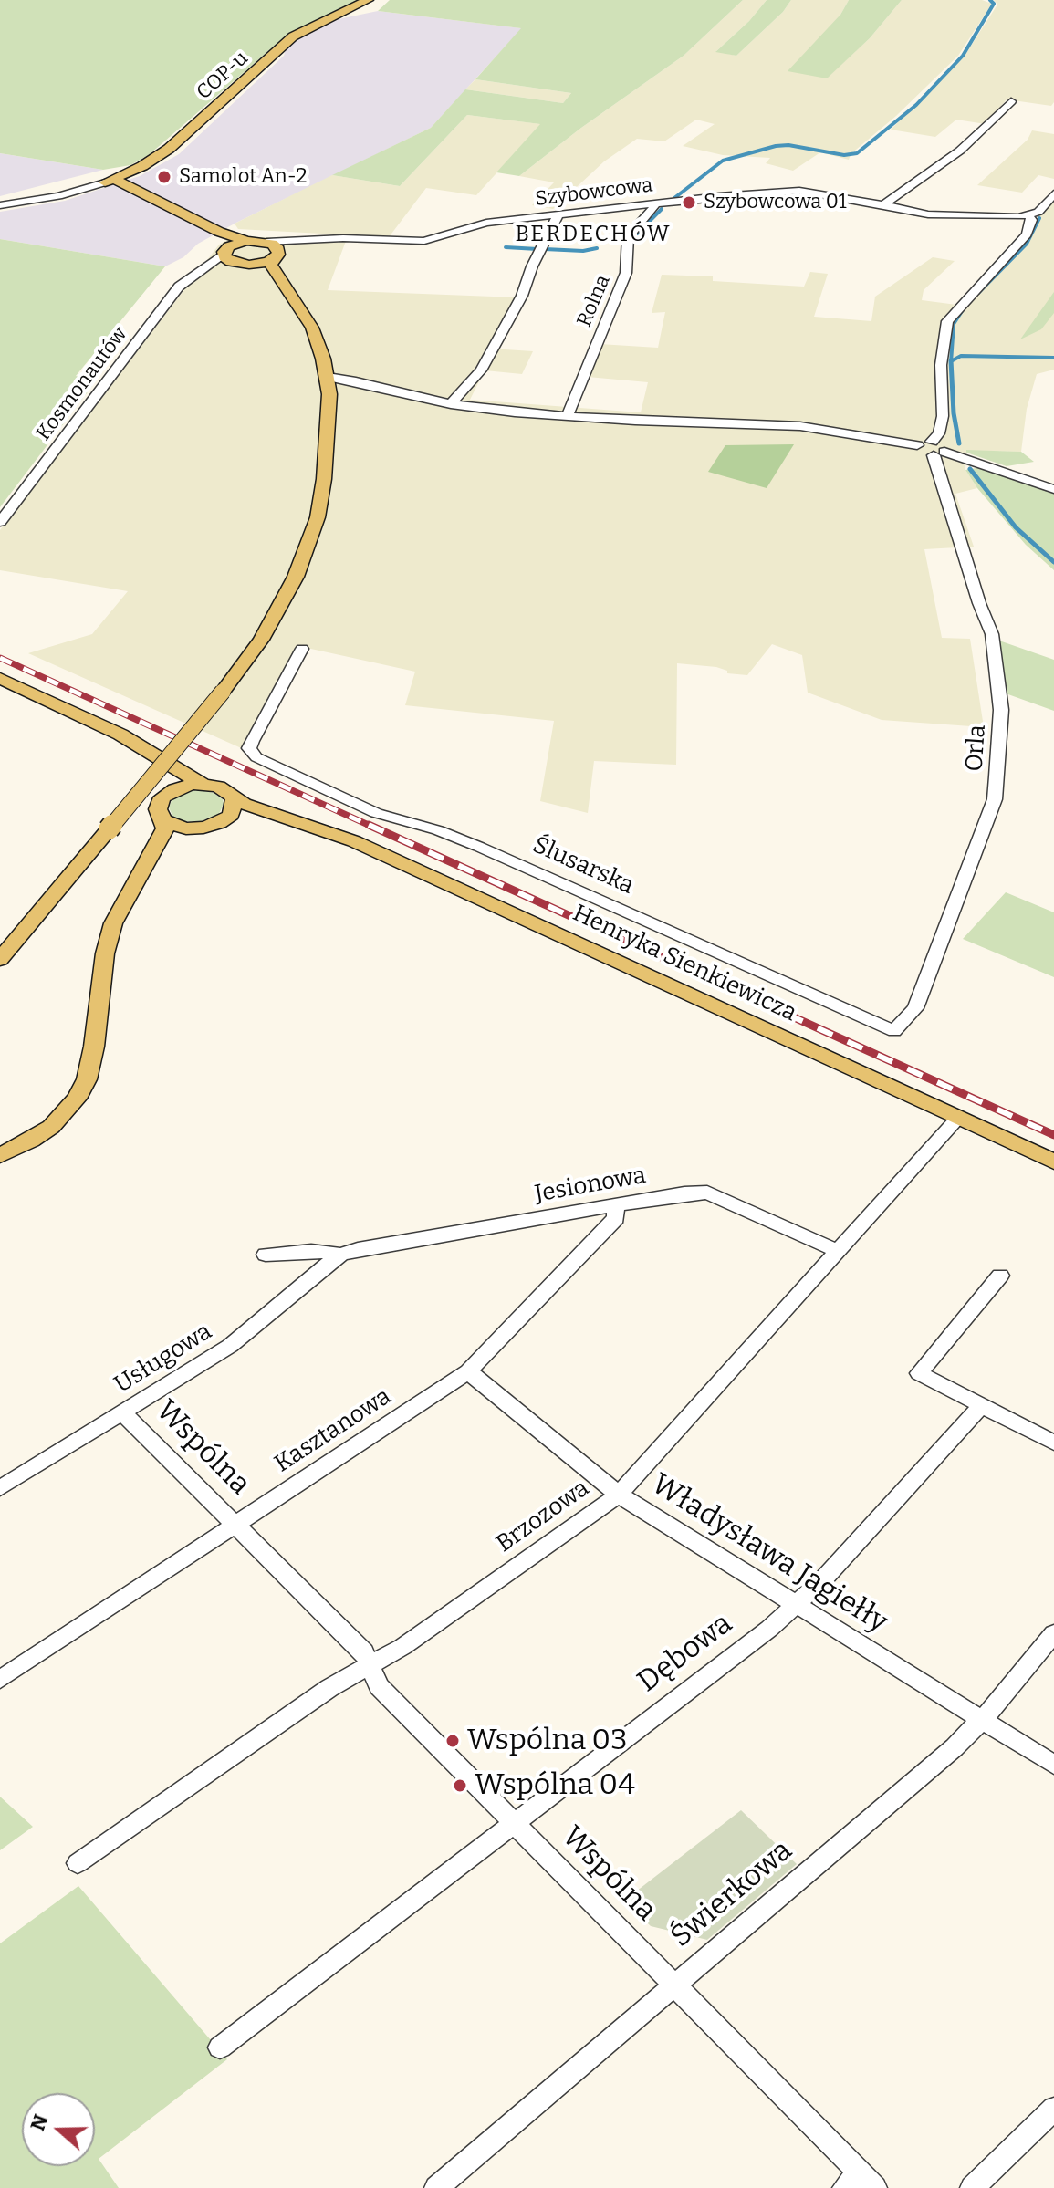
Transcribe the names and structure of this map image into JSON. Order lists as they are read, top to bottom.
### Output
{
  "streets": {
    "main road": ["COP-u", "Henryka Sienkiewicza"],
    "street": [
      "Szybowcowa",
      "Rolna",
      "Kosmonautów",
      "Orla",
      "Ślusarska",
      "Jesionowa",
      "Usługowa",
      "Kasztanowa",
      "Wspólna",
      "Brzozowa",
      "Władysława Jagiełły",
      "Dębowa",
      "Świerkowa"
    ]
  },
  "crossings": [
    ["Szybowcowa", "Rolna"],
    ["Orla", "Ślusarska"],
    ["Henryka Sienkiewicza", "Brzozowa"],
    ["Jesionowa", "Usługowa"],
    ["Jesionowa", "Kasztanowa"],
    ["Jesionowa", "Brzozowa"],
    ["Usługowa", "Wspólna"],
    ["Kasztanowa", "Wspólna"],
    ["Kasztanowa", "Władysława Jagiełły"],
    ["Wspólna", "Brzozowa"],
    ["Wspólna", "Dębowa"],
    ["Wspólna", "Świerkowa"],
    ["Brzozowa", "Władysława Jagiełły"],
    ["Władysława Jagiełły", "Dębowa"],
    ["Władysława Jagiełły", "Świerkowa"]
  ],
  "districts": ["BERDECHÓW"],
  "places": [
    "Samolot An-2",
    "Szybowcowa 01",
    "Wspólna 03",
    "Wspólna 04"
  ],
  "north": "left"
}
